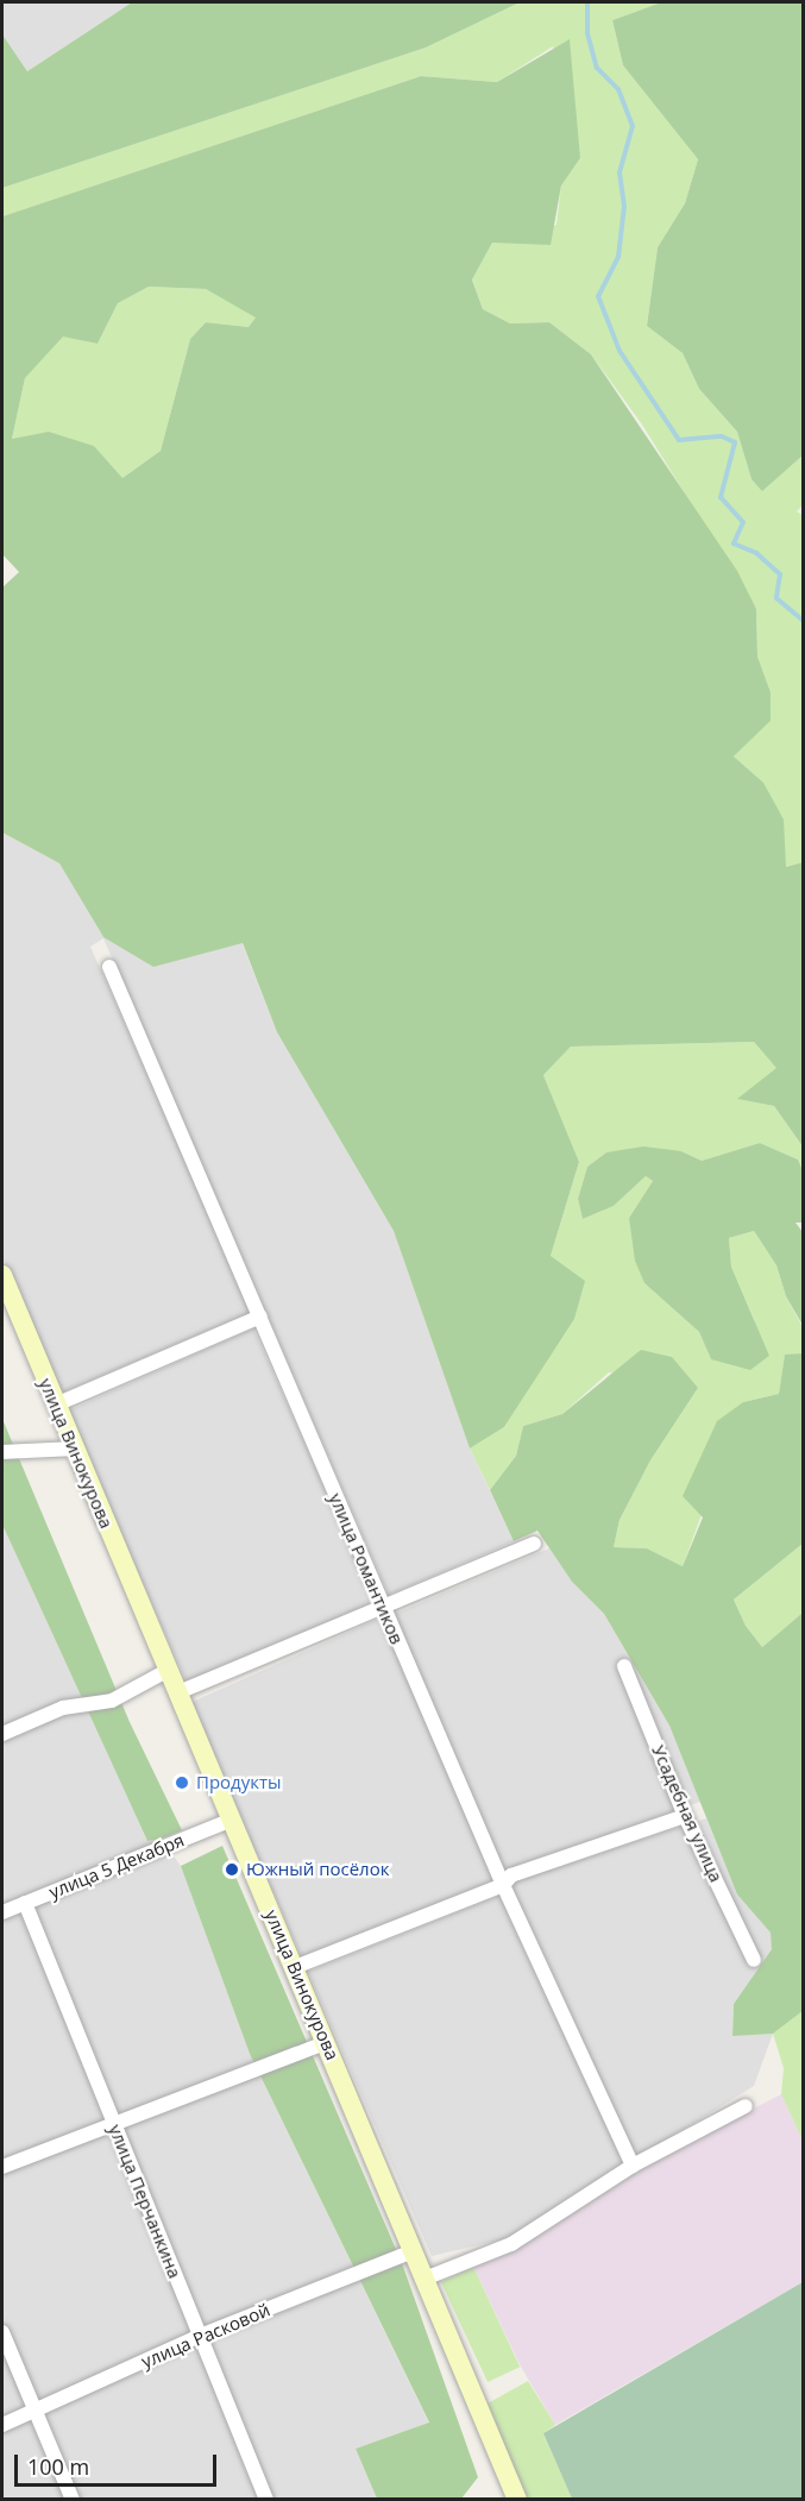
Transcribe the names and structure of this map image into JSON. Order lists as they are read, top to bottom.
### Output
{
  "streets": {
    "main road": ["улица Винокурова"],
    "street": [
      "улица Романтиков",
      "Усадебная улица",
      "улица 5 Декабря",
      "улица Перчанкина",
      "улица Расковой"
    ]
  },
  "crossings": [
    ["улица Винокурова", "улица 5 Декабря"],
    ["улица Винокурова", "улица Расковой"],
    ["улица 5 Декабря", "улица Перчанкина"],
    ["улица Перчанкина", "улица Расковой"]
  ],
  "places": ["Продукты", "Южный посёлок"],
  "scale_bar": "100 m"
}
